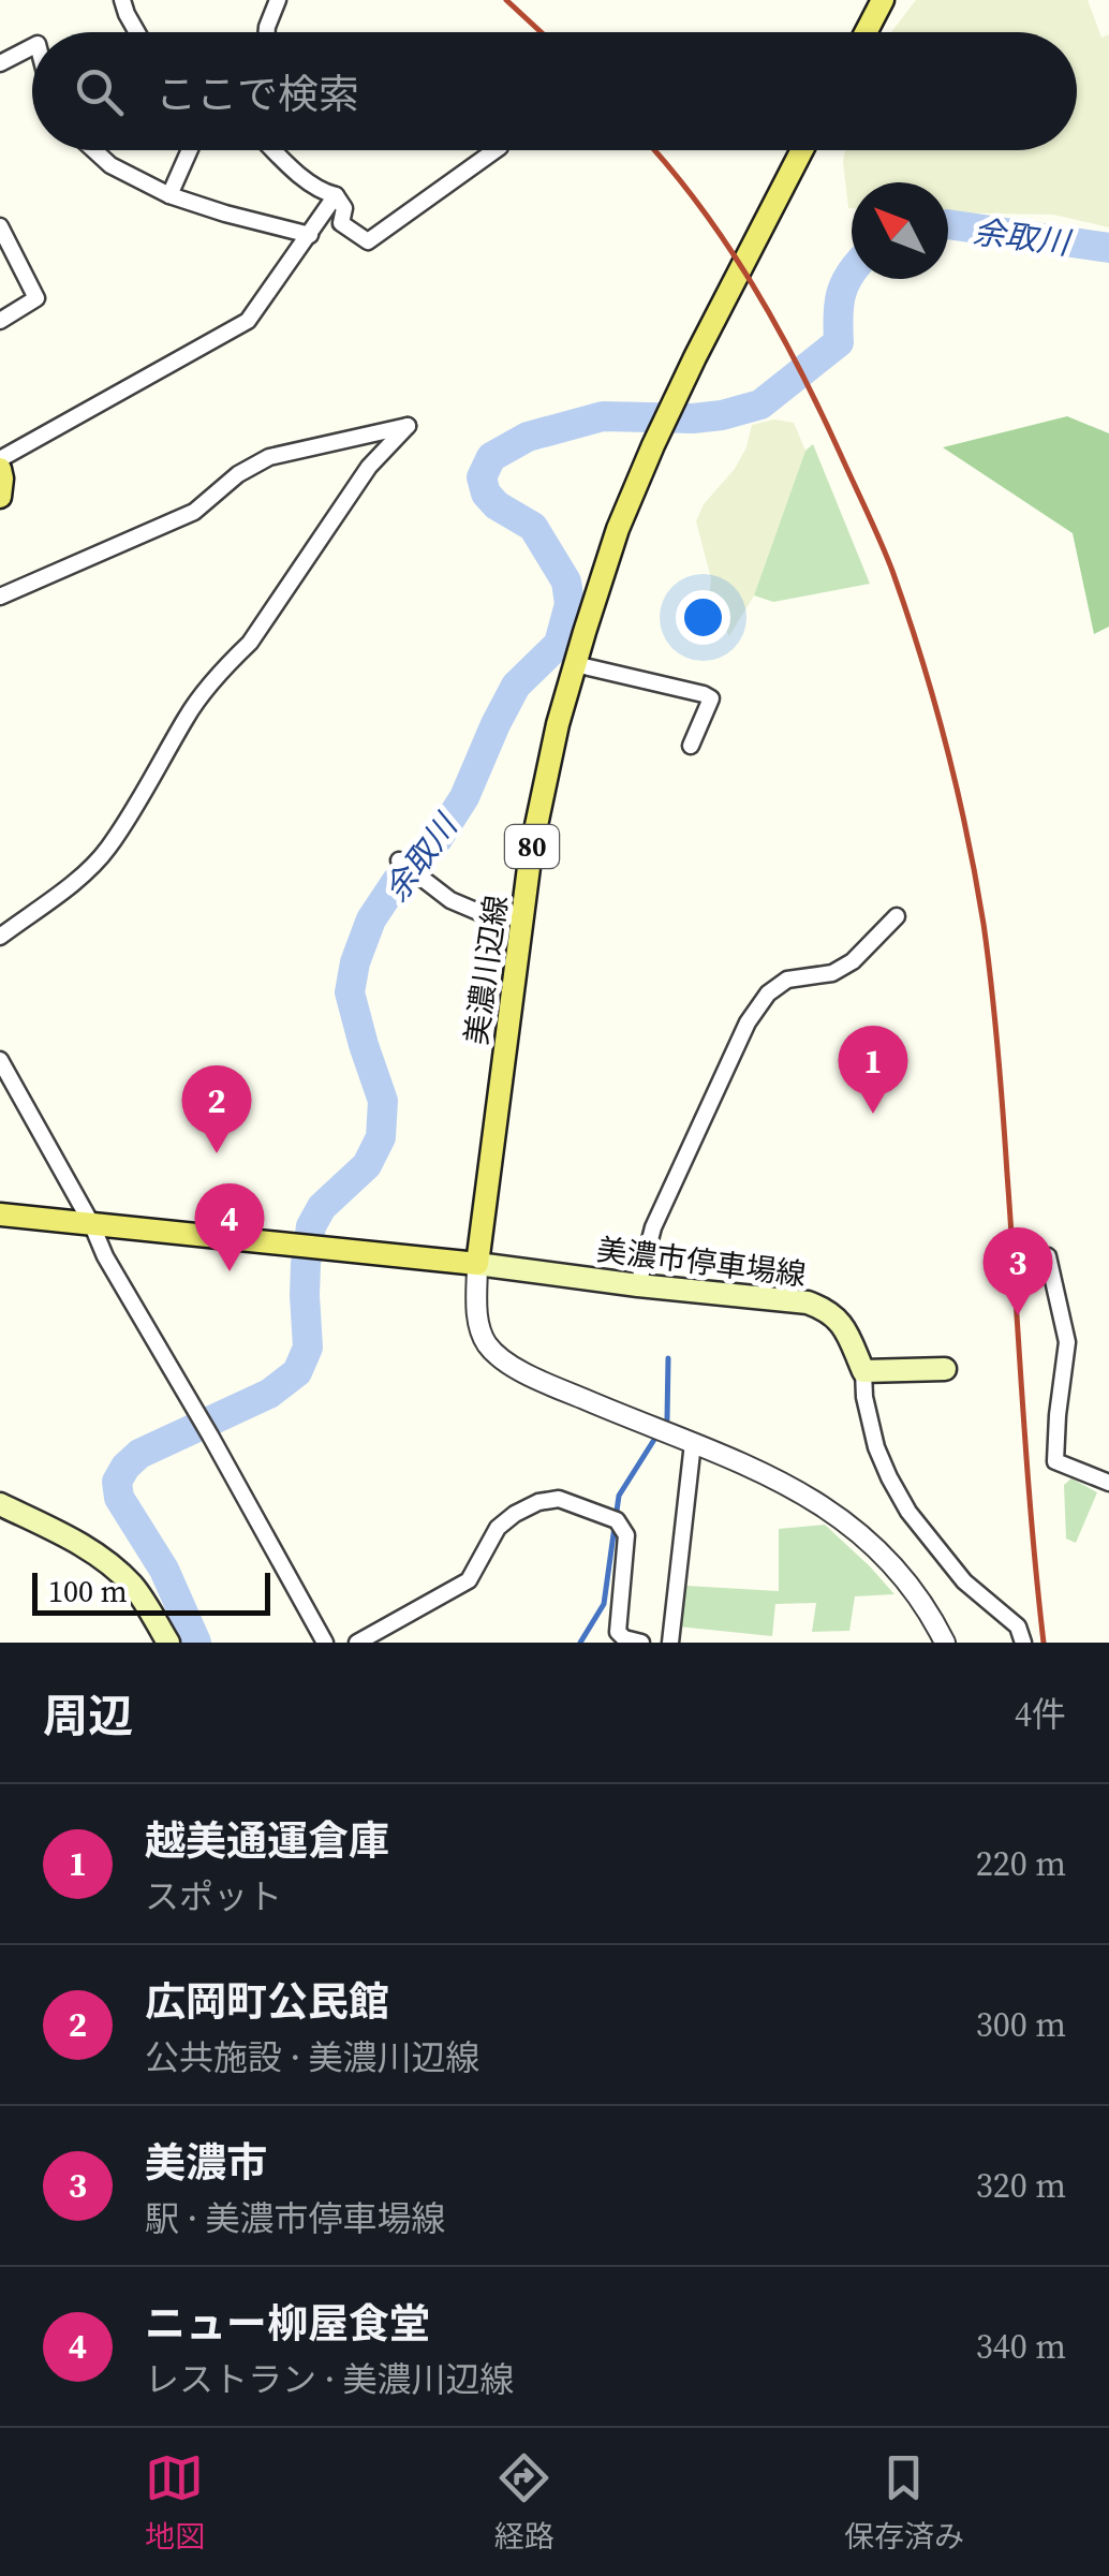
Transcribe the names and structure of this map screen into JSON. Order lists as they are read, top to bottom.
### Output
{
  "streets": {
    "main road": ["80", "美濃川辺線", "美濃市停車場線"]
  },
  "crossings": [
    ["美濃川辺線", "美濃市停車場線"]
  ],
  "water": ["余取川"],
  "scale_bar": "100 m",
  "north": "top left",
  "page": {
    "search": "ここで検索",
    "pins": [
      "1",
      "2",
      "4",
      "3"
    ],
    "scale": "100 m",
    "heading": ["周辺", "4件"],
    "list": [
      {
        "mark": "1",
        "name": "越美通運倉庫",
        "note": "スポット",
        "value": "220 m"
      },
      {
        "mark": "2",
        "name": "広岡町公民館",
        "note": "公共施設 · 美濃川辺線",
        "value": "300 m"
      },
      {
        "mark": "3",
        "name": "美濃市",
        "note": "駅 · 美濃市停車場線",
        "value": "320 m"
      },
      {
        "mark": "4",
        "name": "ニュー柳屋食堂",
        "note": "レストラン · 美濃川辺線",
        "value": "340 m"
      }
    ],
    "nav": ["地図", "経路", "保存済み"]
  }
}
